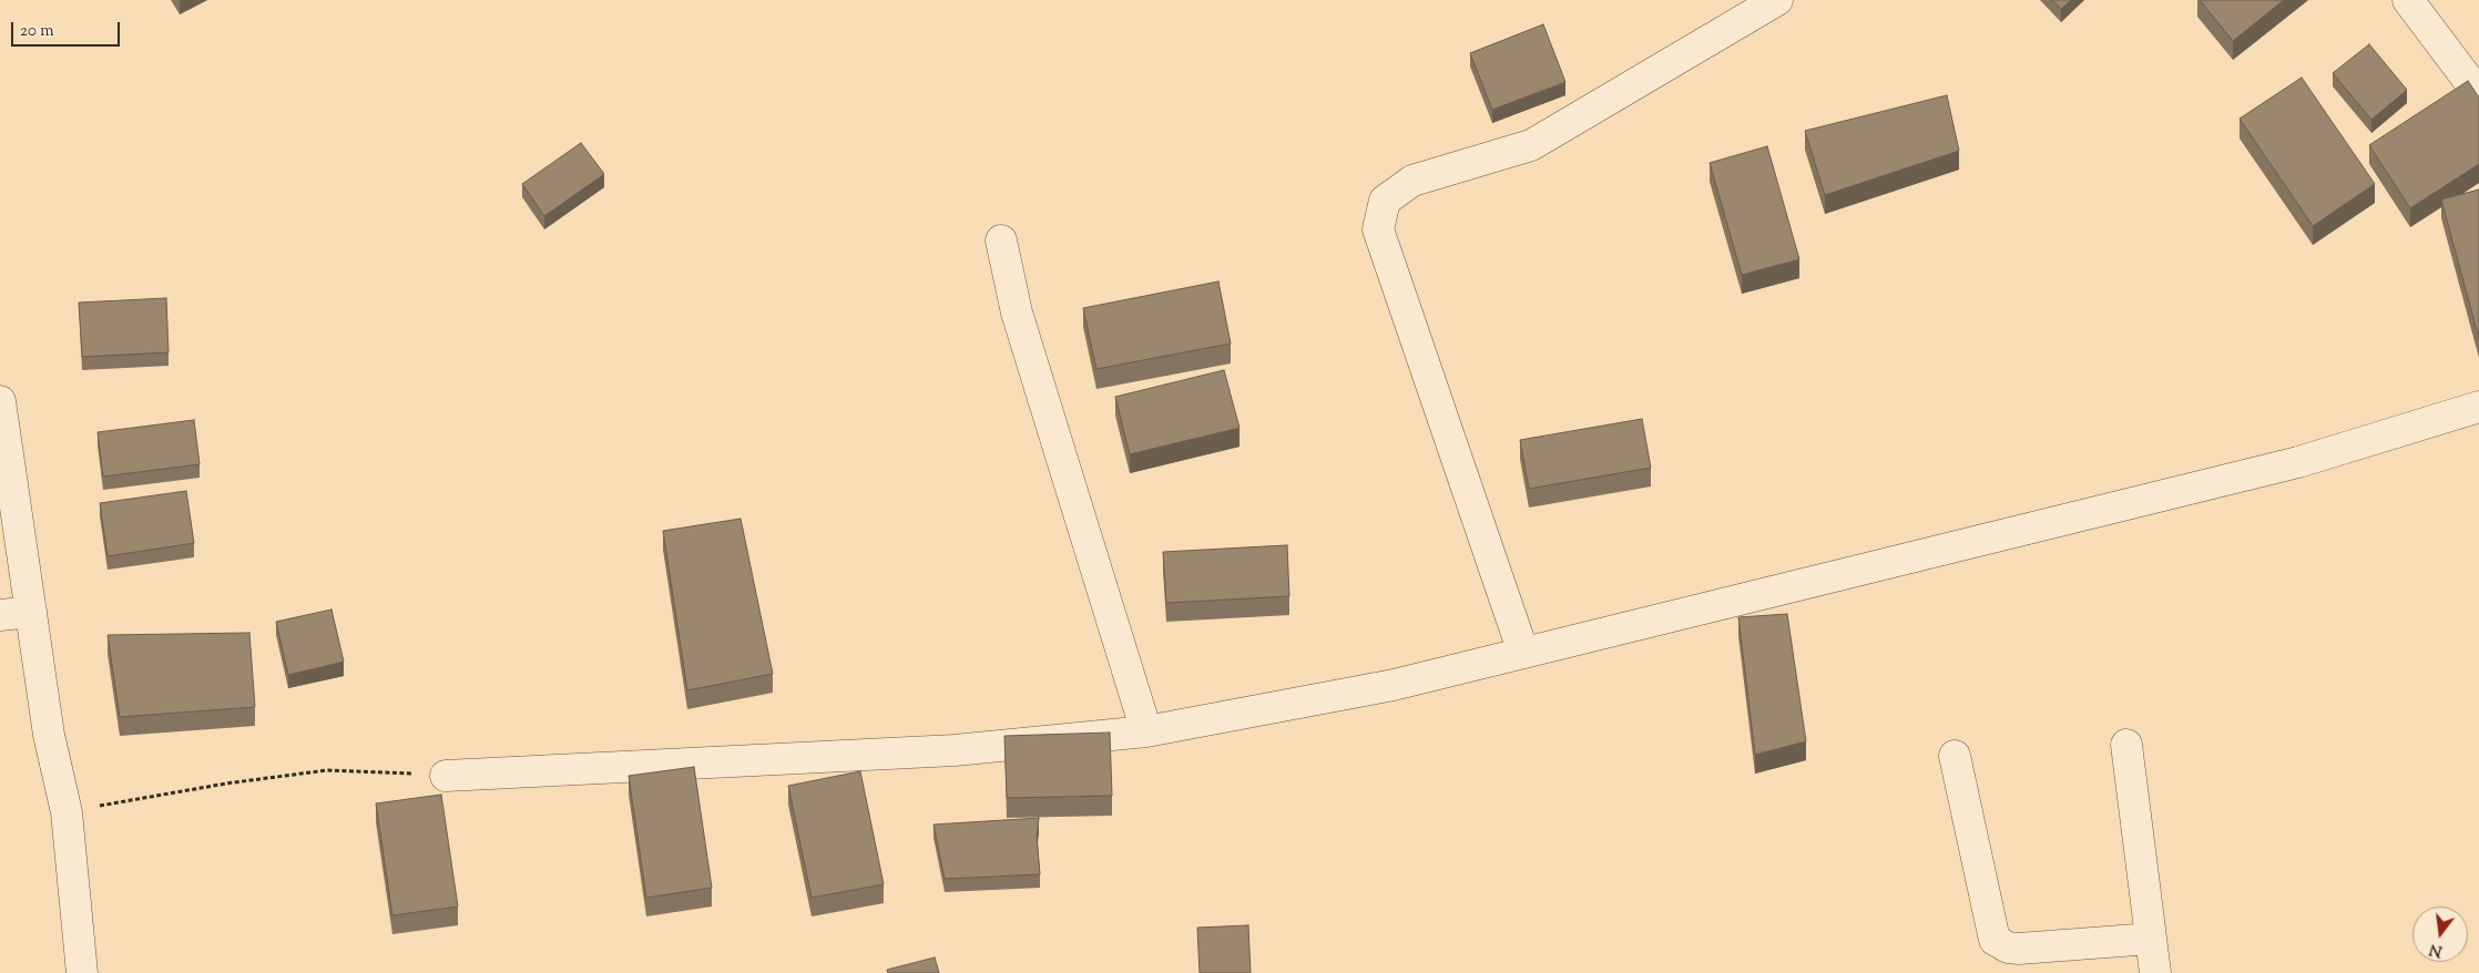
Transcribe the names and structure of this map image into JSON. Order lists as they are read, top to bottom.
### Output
{
  "scale_bar": "20 m",
  "north": "bottom"
}
